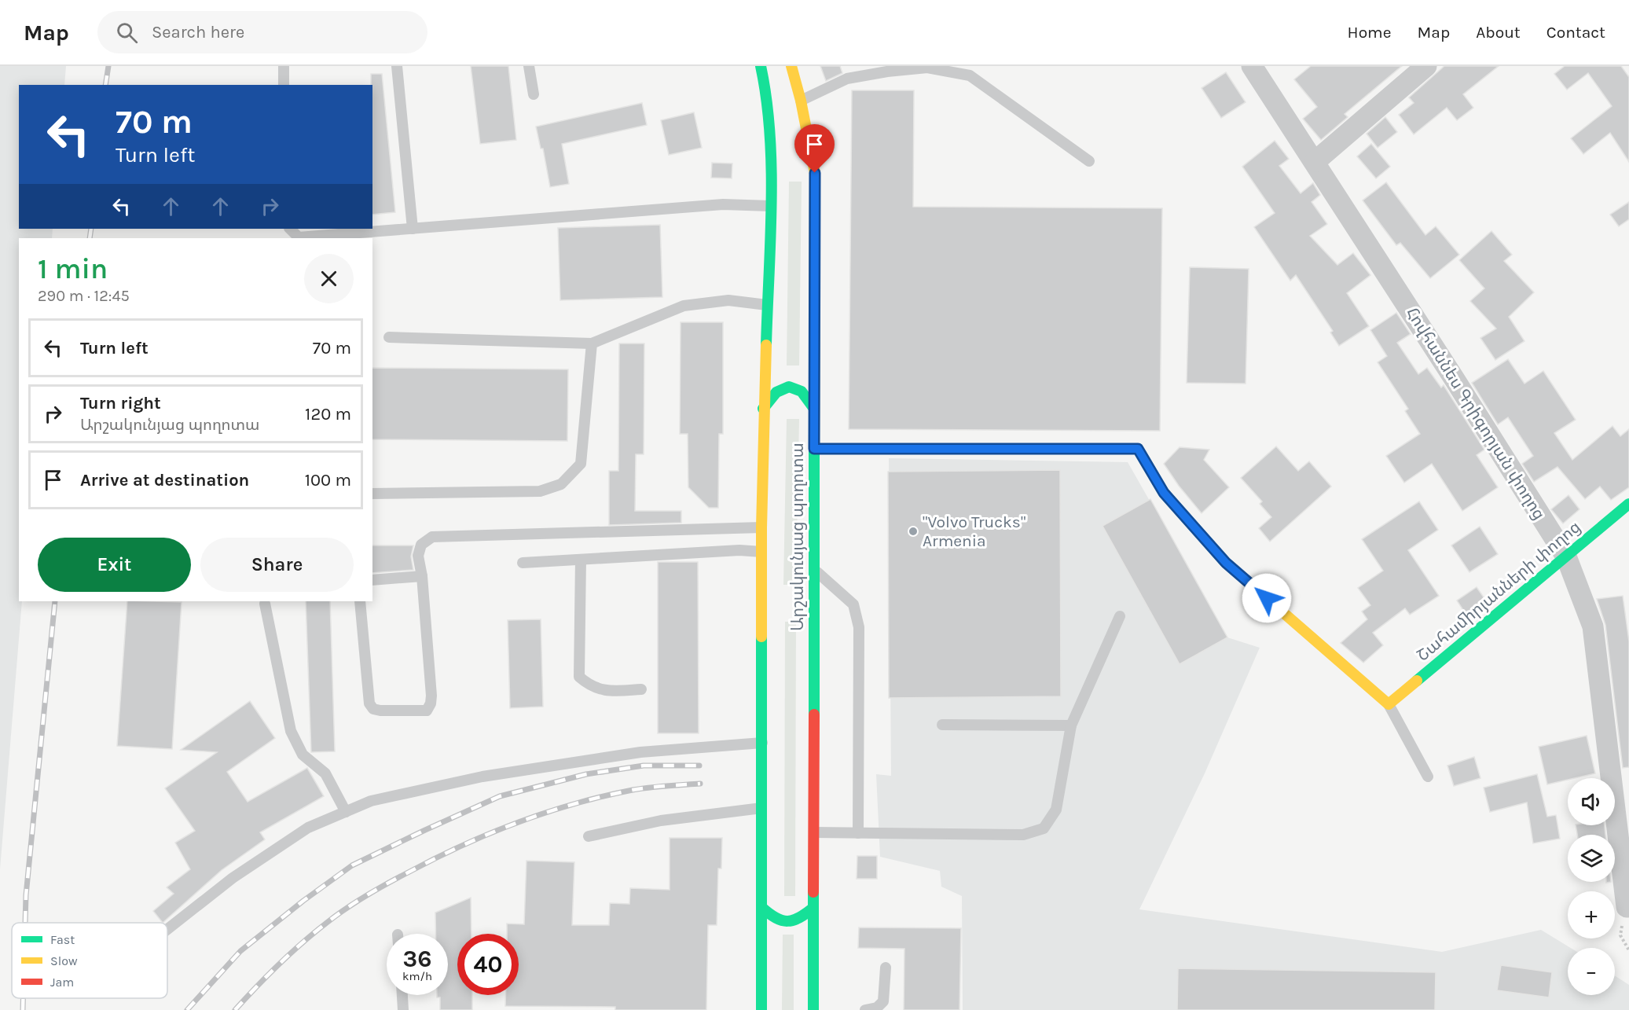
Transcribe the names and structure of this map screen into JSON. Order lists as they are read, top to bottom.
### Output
{
  "streets": {
    "main road": ["Արշակունյաց պողոտա", "Շահամիրյանների փողոց"],
    "street": ["Հովհաննես Գրիգորյան փողոց"]
  },
  "crossings": [
    ["Հովհաննես Գրիգորյան փողոց", "Շահամիրյանների փողոց"]
  ],
  "places": ["\"Volvo Trucks\" Armenia"],
  "legend": ["Fast", "Slow", "Jam"],
  "page": {
    "header": "Map",
    "search": "Search here",
    "nav": [
      "Home",
      "Map",
      "About",
      "Contact"
    ],
    "turn": ["70 m", "Turn left"],
    "heading": ["1 min", "290 m · 12:45"],
    "list": [
      {
        "name": "Turn left",
        "value": "70 m"
      },
      {
        "name": "Turn right",
        "note": "Արշակունյաց պողոտա",
        "value": "120 m"
      },
      {
        "name": "Arrive at destination",
        "value": "100 m"
      }
    ],
    "buttons": ["Exit", "Share"],
    "map_buttons": ["+", "−"],
    "speed": "36 km/h",
    "limit": "40"
  }
}
